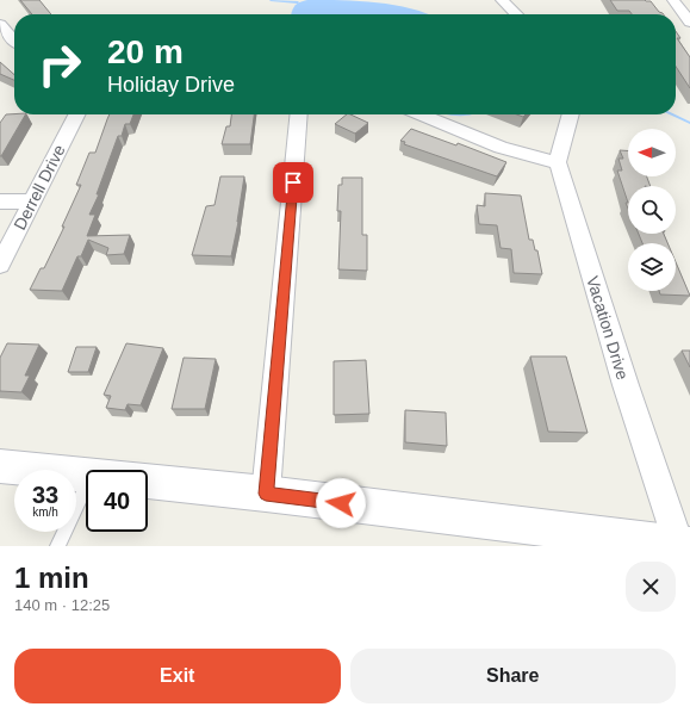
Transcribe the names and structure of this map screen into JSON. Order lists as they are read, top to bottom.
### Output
{
  "streets": {
    "street": ["Derrell Drive", "Vacation Drive"]
  },
  "north": "left",
  "page": {
    "turn": ["20 m", "Holiday Drive"],
    "speed": "33 km/h",
    "limit": "40",
    "heading": ["1 min", "140 m · 12:25"],
    "buttons": ["Exit", "Share"]
  }
}
